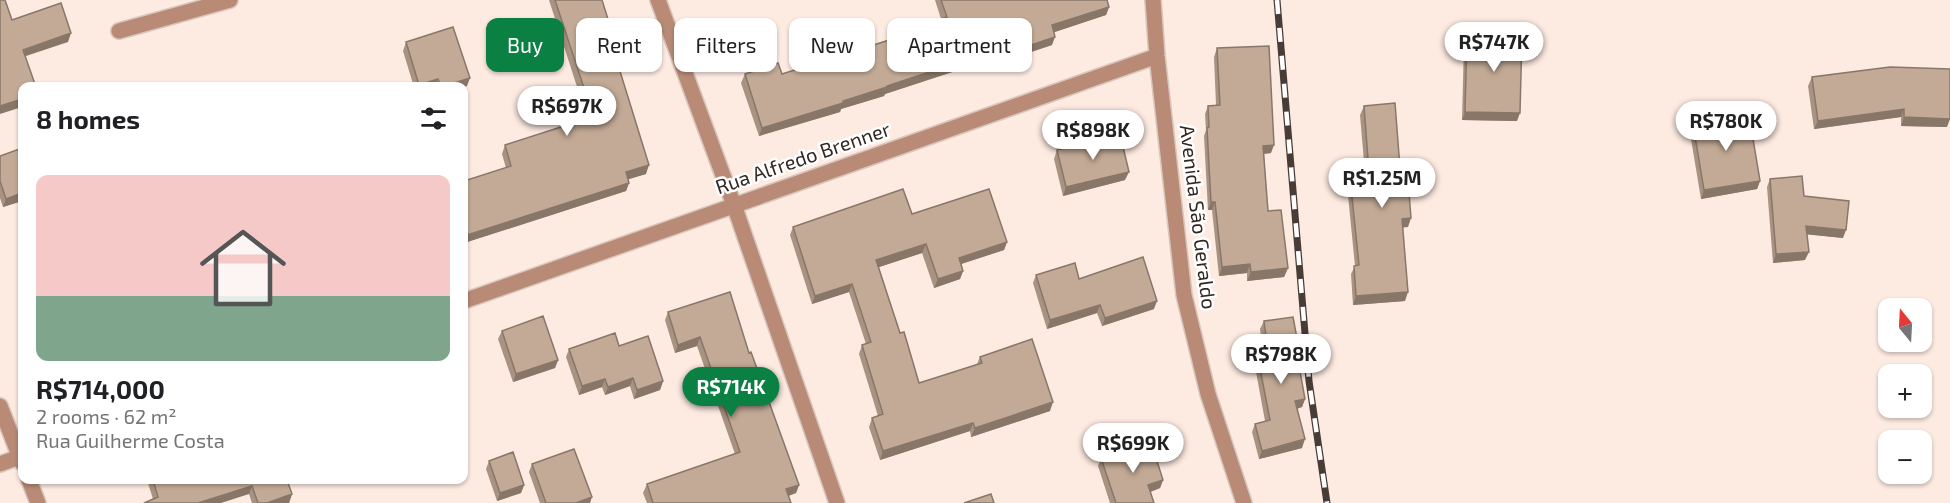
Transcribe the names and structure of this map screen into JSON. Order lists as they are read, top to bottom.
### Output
{
  "streets": {
    "street": ["Rua Alfredo Brenner", "Avenida São Geraldo"]
  },
  "crossings": [
    ["Rua Alfredo Brenner", "Avenida São Geraldo"]
  ],
  "north": "top",
  "page": {
    "chip": [
      "Buy",
      "Rent",
      "Filters",
      "New",
      "Apartment"
    ],
    "price": [
      "R$747K",
      "R$697K",
      "R$780K",
      "R$898K",
      "R$1.25M",
      "R$798K",
      "R$714K",
      "R$699K"
    ],
    "heading": "8 homes",
    "list": [
      {
        "name": "R$714,000",
        "note": "2 rooms · 62 m² · Rua Guilherme Costa"
      }
    ],
    "map_buttons": ["+", "−"]
  }
}
